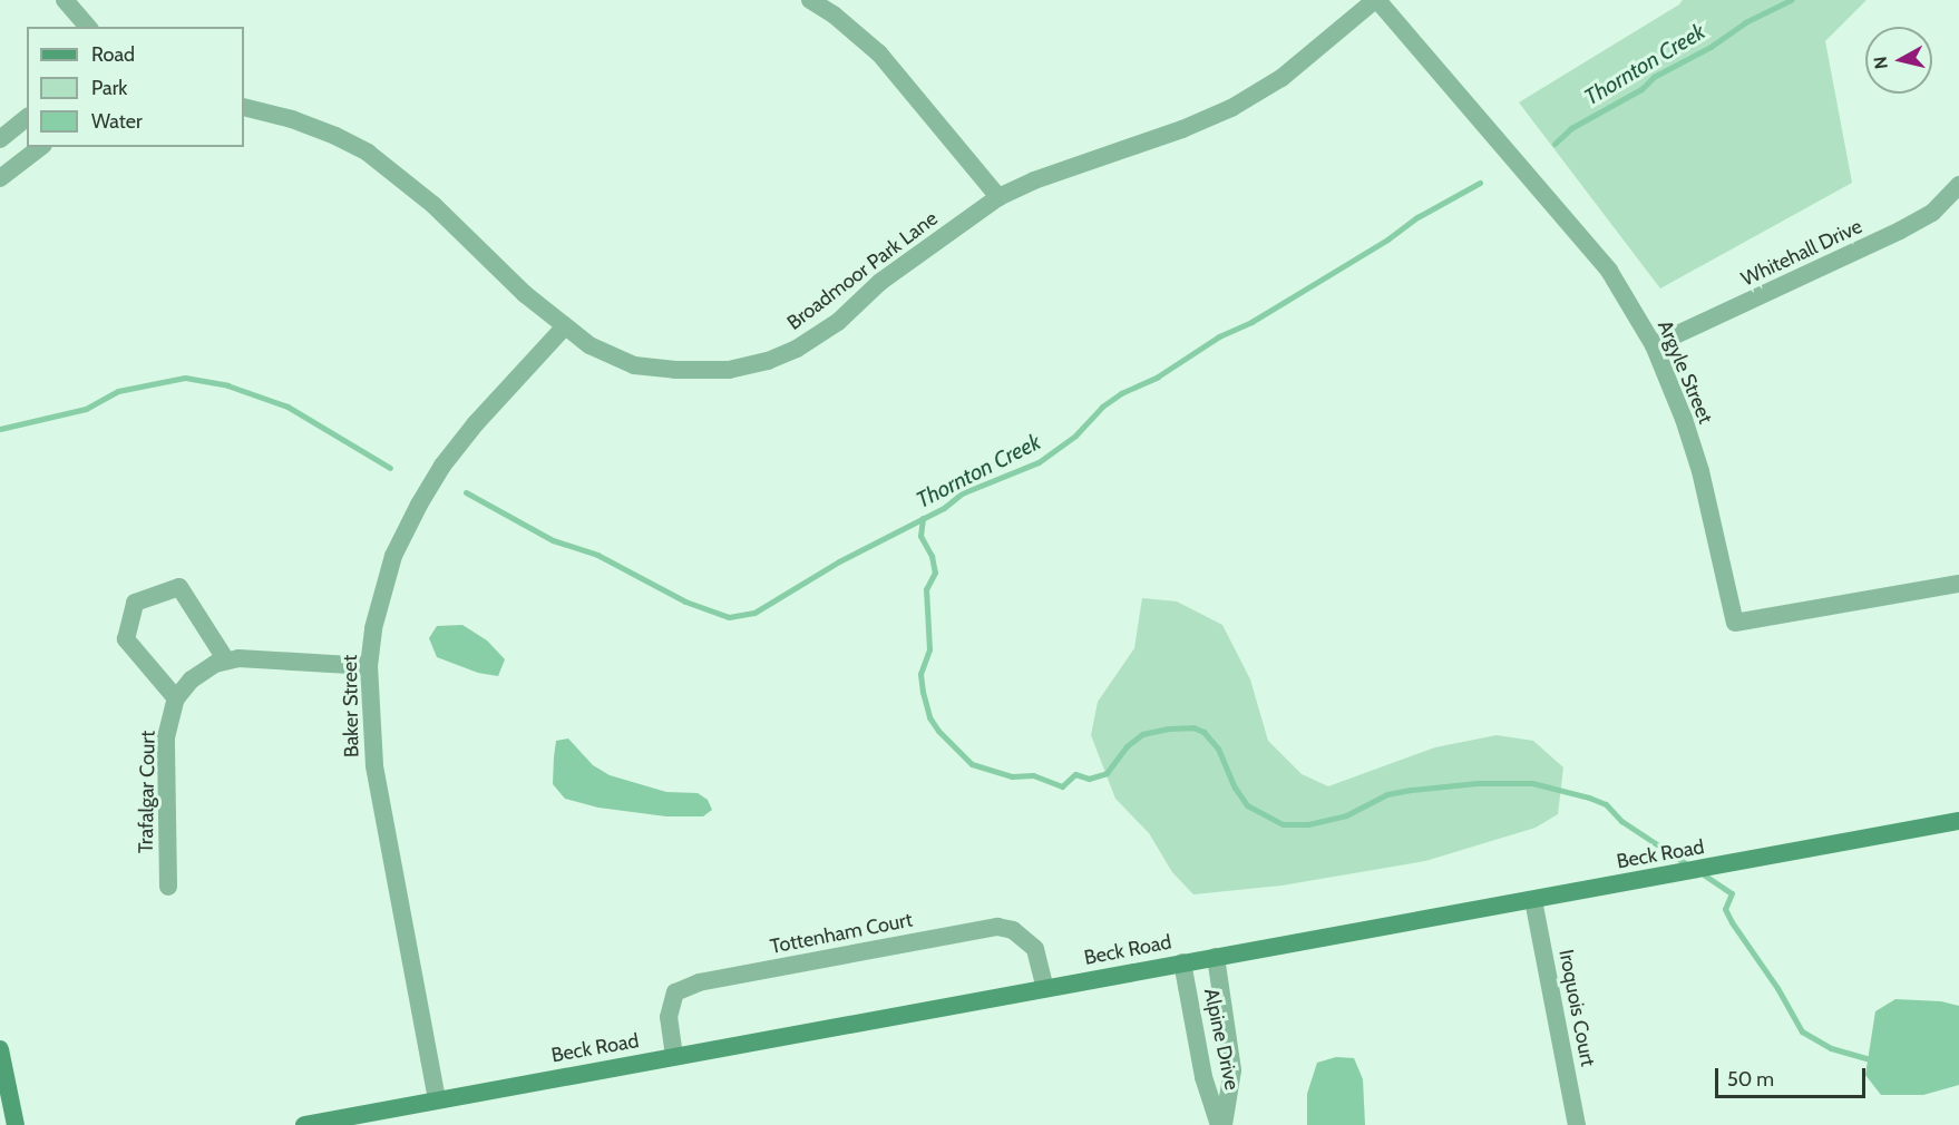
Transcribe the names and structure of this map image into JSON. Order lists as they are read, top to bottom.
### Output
{
  "streets": {
    "main road": ["Beck Road"],
    "street": [
      "Whitehall Drive",
      "Broadmoor Park Lane",
      "Argyle Street",
      "Baker Street",
      "Trafalgar Court",
      "Tottenham Court",
      "Iroquois Court",
      "Alpine Drive"
    ]
  },
  "crossings": [
    ["Whitehall Drive", "Argyle Street"],
    ["Broadmoor Park Lane", "Argyle Street"],
    ["Broadmoor Park Lane", "Baker Street"],
    ["Baker Street", "Trafalgar Court"],
    ["Baker Street", "Beck Road"],
    ["Beck Road", "Tottenham Court"],
    ["Beck Road", "Iroquois Court"],
    ["Beck Road", "Alpine Drive"]
  ],
  "water": ["Thornton Creek"],
  "legend": ["Road", "Park", "Water"],
  "scale_bar": "50 m",
  "north": "left"
}
